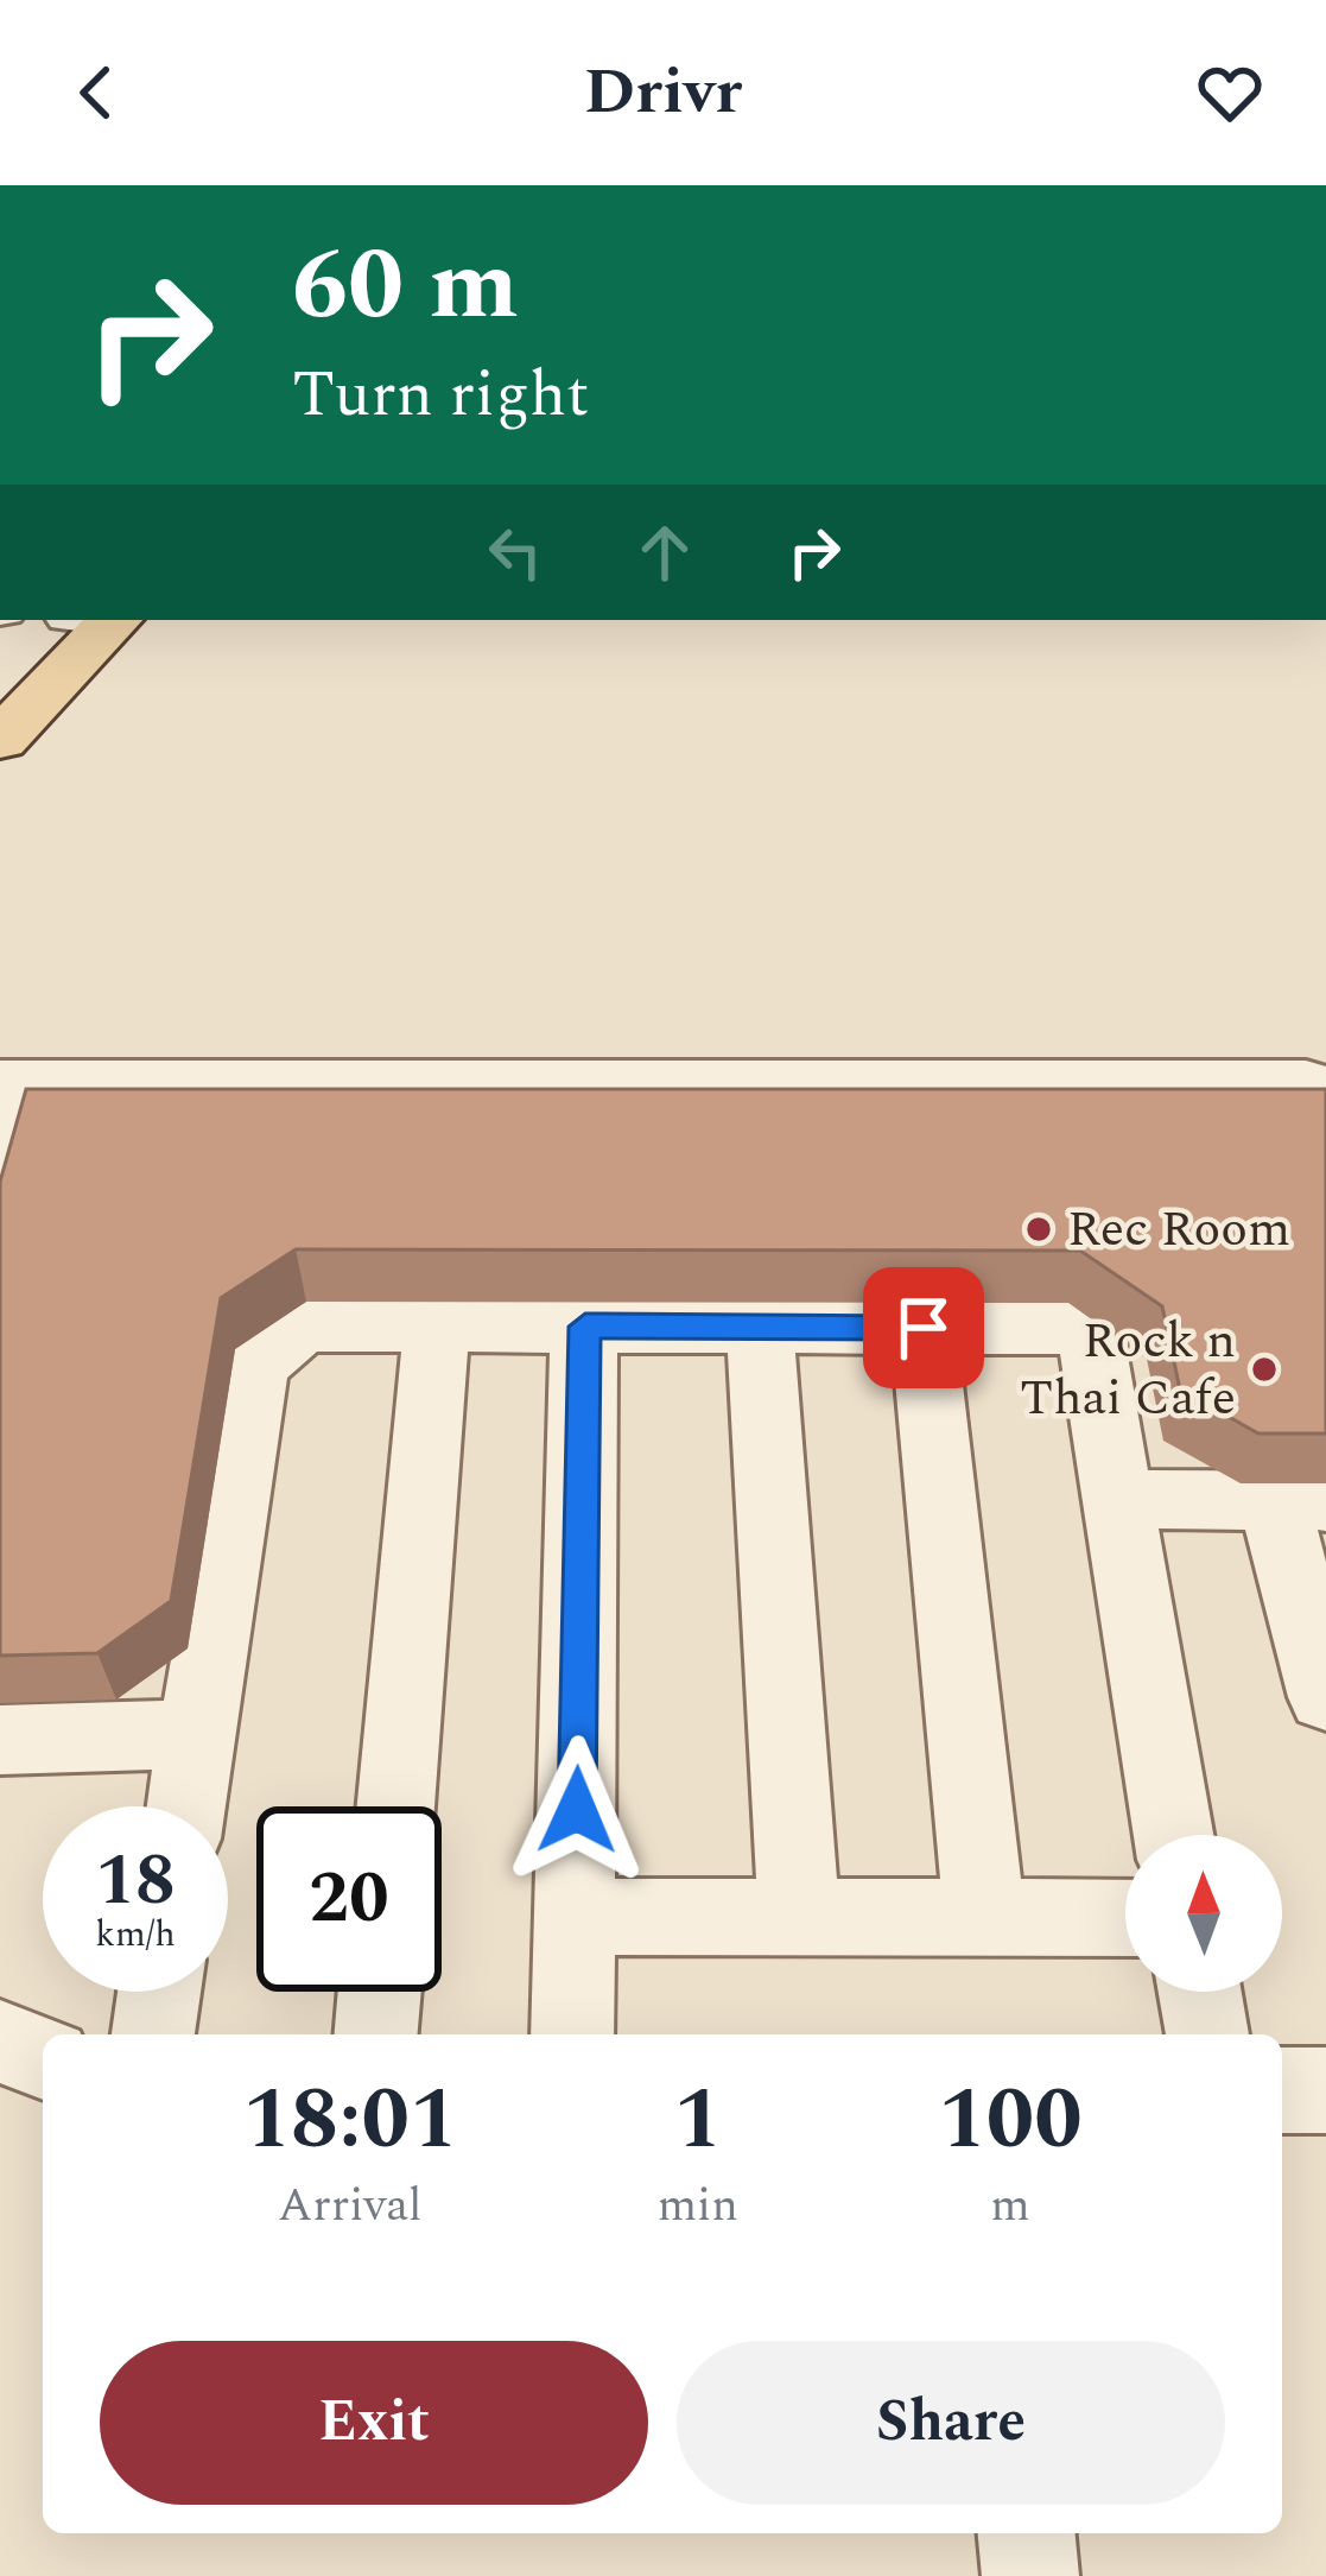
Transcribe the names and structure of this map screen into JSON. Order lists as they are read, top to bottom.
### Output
{
  "places": ["Rec Room", "Rock n Thai Cafe"],
  "north": "top",
  "page": {
    "header": "Drivr",
    "turn": ["60 m", "Turn right"],
    "speed": "18 km/h",
    "limit": "20",
    "eta": [
      "18:01",
      "Arrival",
      "1",
      "min",
      "100",
      "m"
    ],
    "buttons": ["Exit", "Share"]
  }
}
